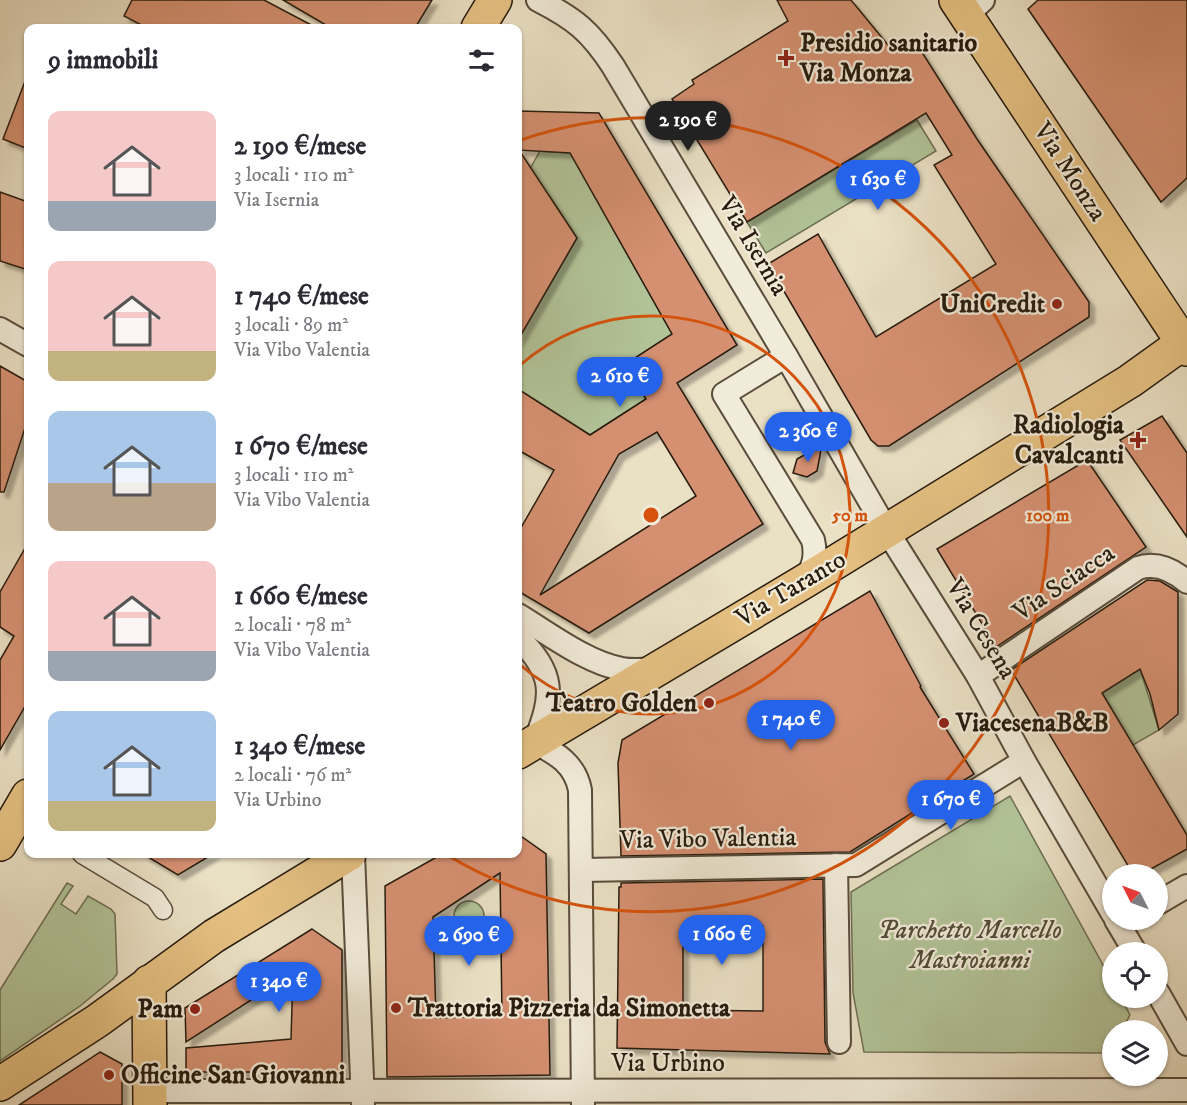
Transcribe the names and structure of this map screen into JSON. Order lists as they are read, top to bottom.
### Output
{
  "streets": {
    "main road": ["Via Monza", "Via Taranto"],
    "street": [
      "Via Isernia",
      "Via Sciacca",
      "Via Cesena",
      "Via Vibo Valentia",
      "Via Urbino"
    ]
  },
  "crossings": [
    ["Via Monza", "Via Taranto"],
    ["Via Isernia", "Via Taranto"],
    ["Via Isernia", "Via Cesena"],
    ["Via Sciacca", "Via Cesena"],
    ["Via Taranto", "Via Cesena"],
    ["Via Cesena", "Via Vibo Valentia"]
  ],
  "parks": ["Parchetto Marcello Mastroianni"],
  "places": {
    "health": ["Presidio sanitario Via Monza", "Radiologia Cavalcanti"],
    "other": [
      "UniCredit",
      "Teatro Golden",
      "ViacesenaB&B",
      "Trattoria Pizzeria da Simonetta",
      "Pam",
      "Officine San Giovanni"
    ]
  },
  "north": "top left",
  "page": {
    "heading": "9 immobili",
    "list": [
      {
        "name": "2 190 €/mese",
        "note": "3 locali · 110 m² · Via Isernia"
      },
      {
        "name": "1 740 €/mese",
        "note": "3 locali · 89 m² · Via Vibo Valentia"
      },
      {
        "name": "1 670 €/mese",
        "note": "3 locali · 110 m² · Via Vibo Valentia"
      },
      {
        "name": "1 660 €/mese",
        "note": "2 locali · 78 m² · Via Vibo Valentia"
      },
      {
        "name": "1 340 €/mese",
        "note": "2 locali · 76 m² · Via Urbino"
      }
    ],
    "price": [
      "2 190 €",
      "1 630 €",
      "2 610 €",
      "2 360 €",
      "1 740 €",
      "1 670 €",
      "1 660 €",
      "2 690 €",
      "1 340 €"
    ]
  },
  "rings": ["50 m", "100 m"]
}
